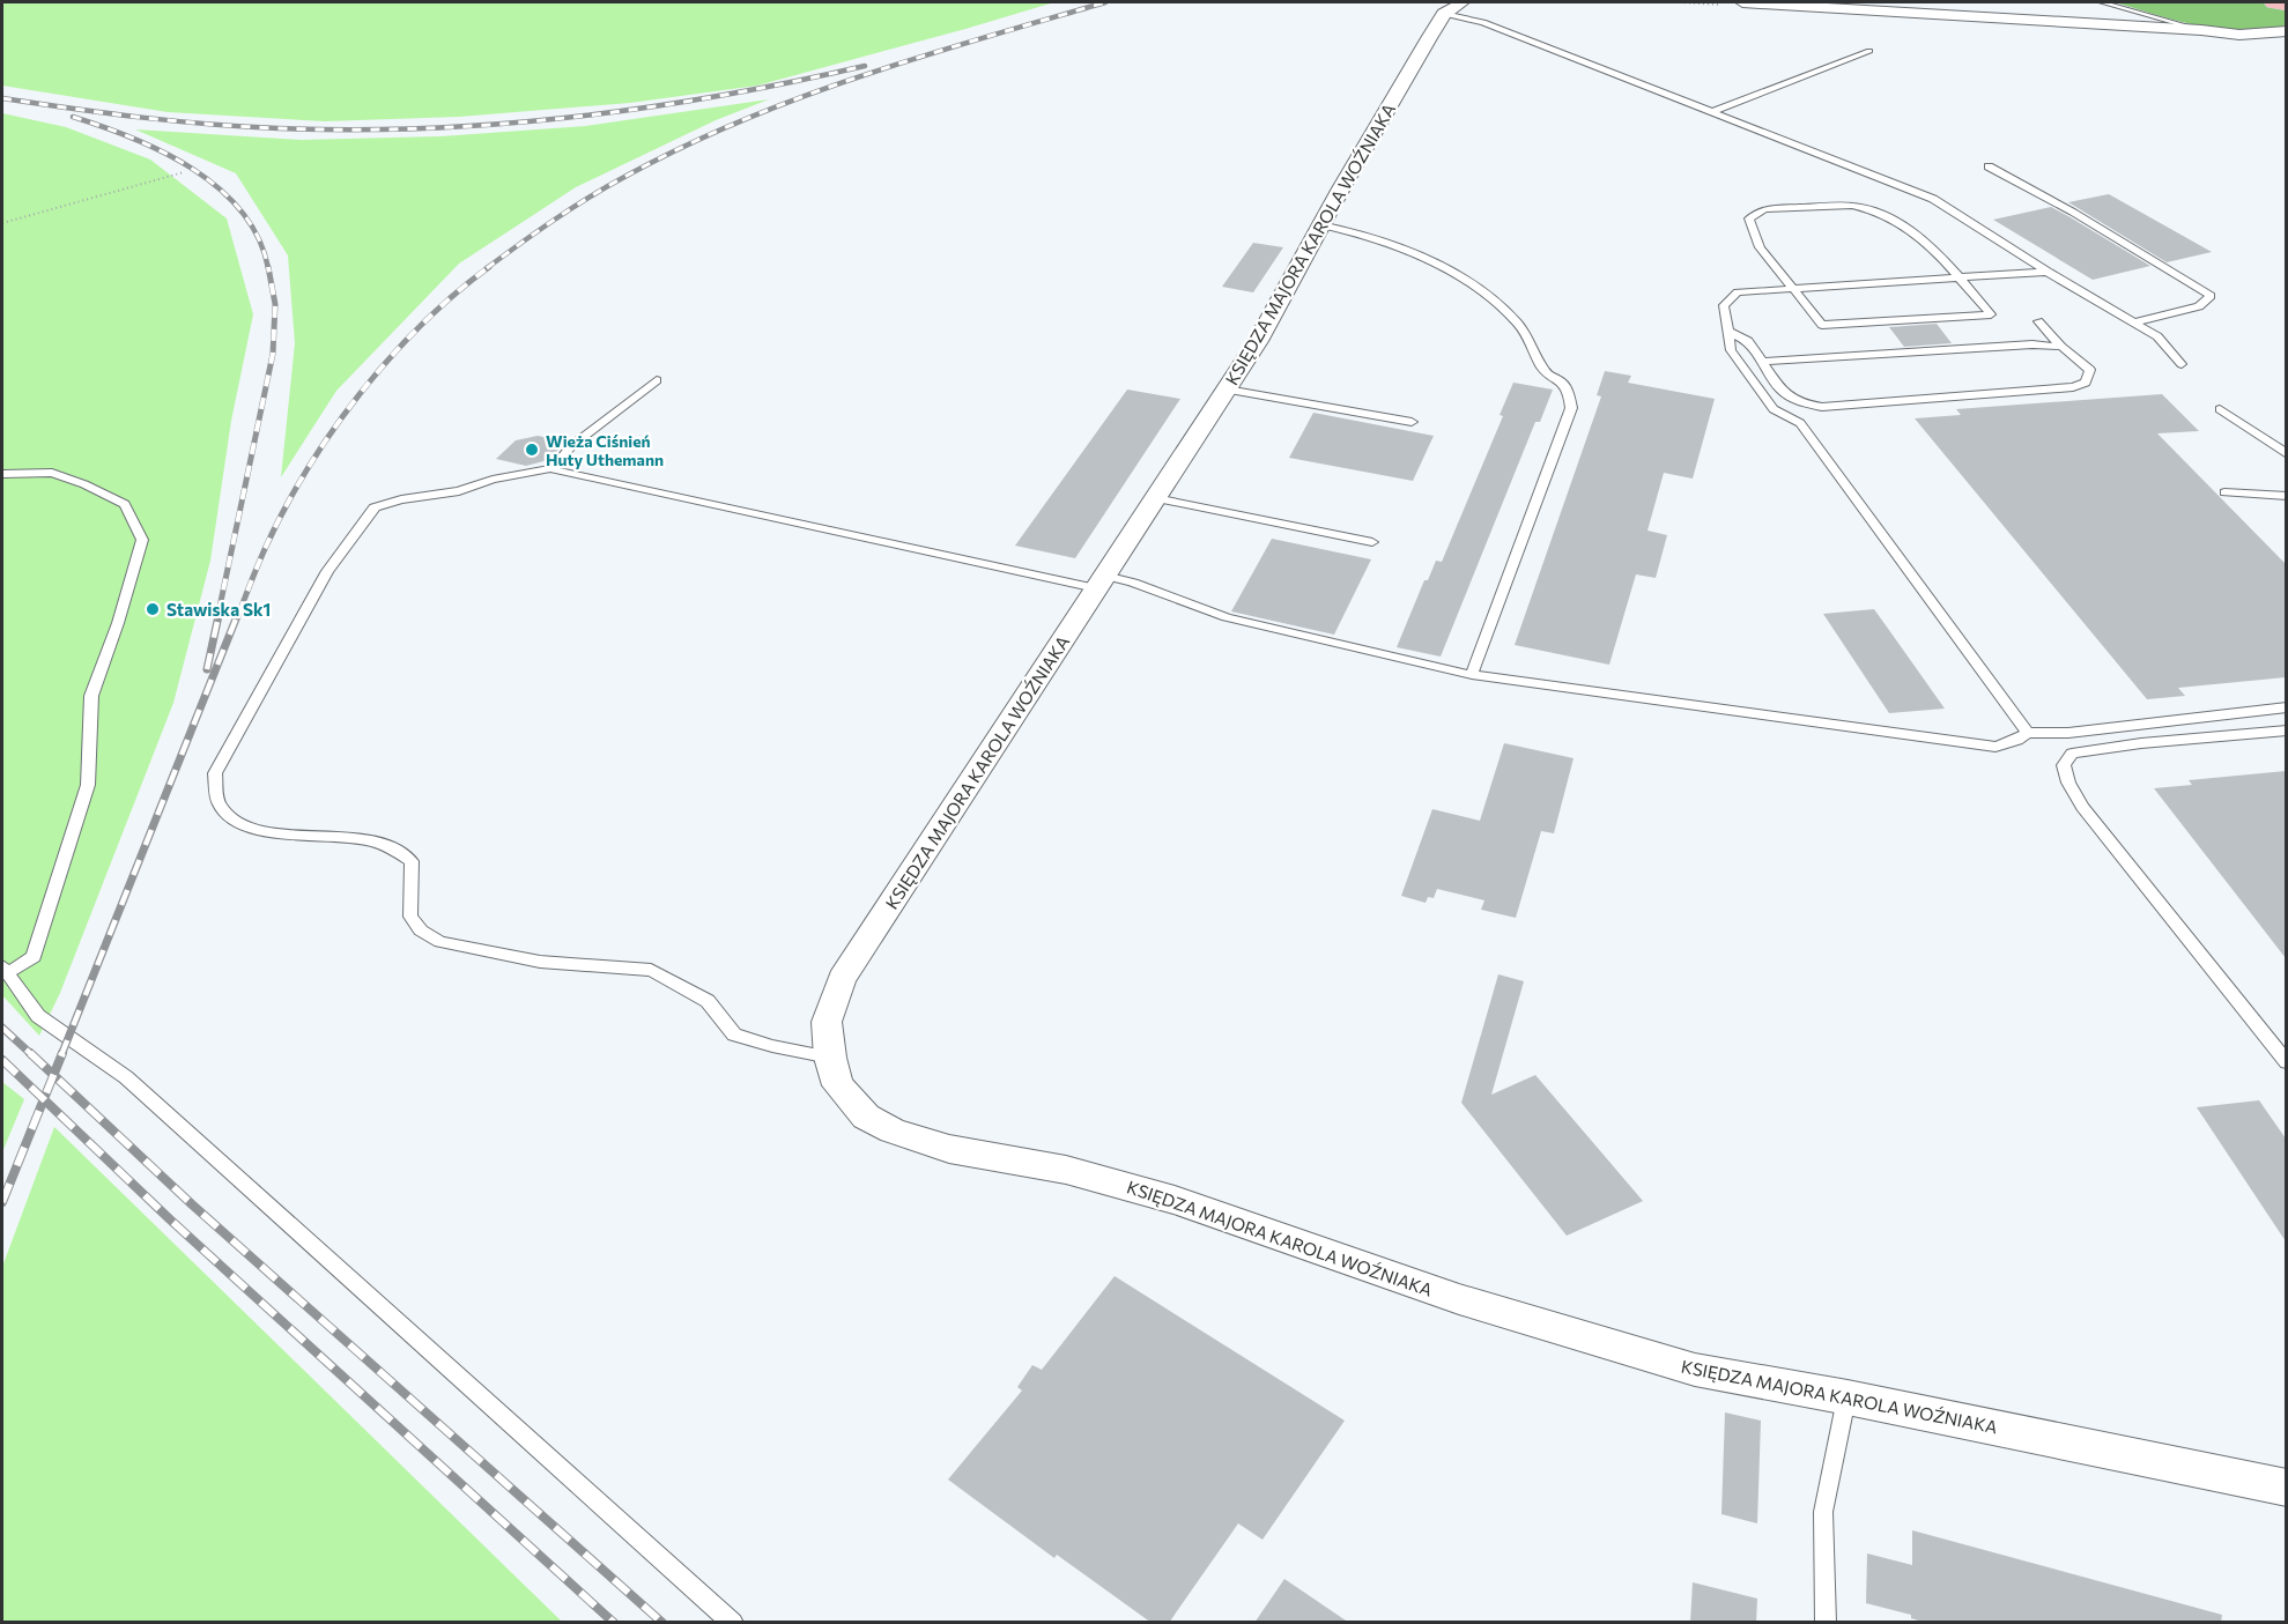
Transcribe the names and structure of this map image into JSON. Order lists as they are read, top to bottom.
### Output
{
  "streets": {
    "street": ["KSIĘDZA MAJORA KAROLA WOŹNIAKA"]
  },
  "places": ["Wieża Ciśnień Huty Uthemann", "Stawiska Sk1"]
}
